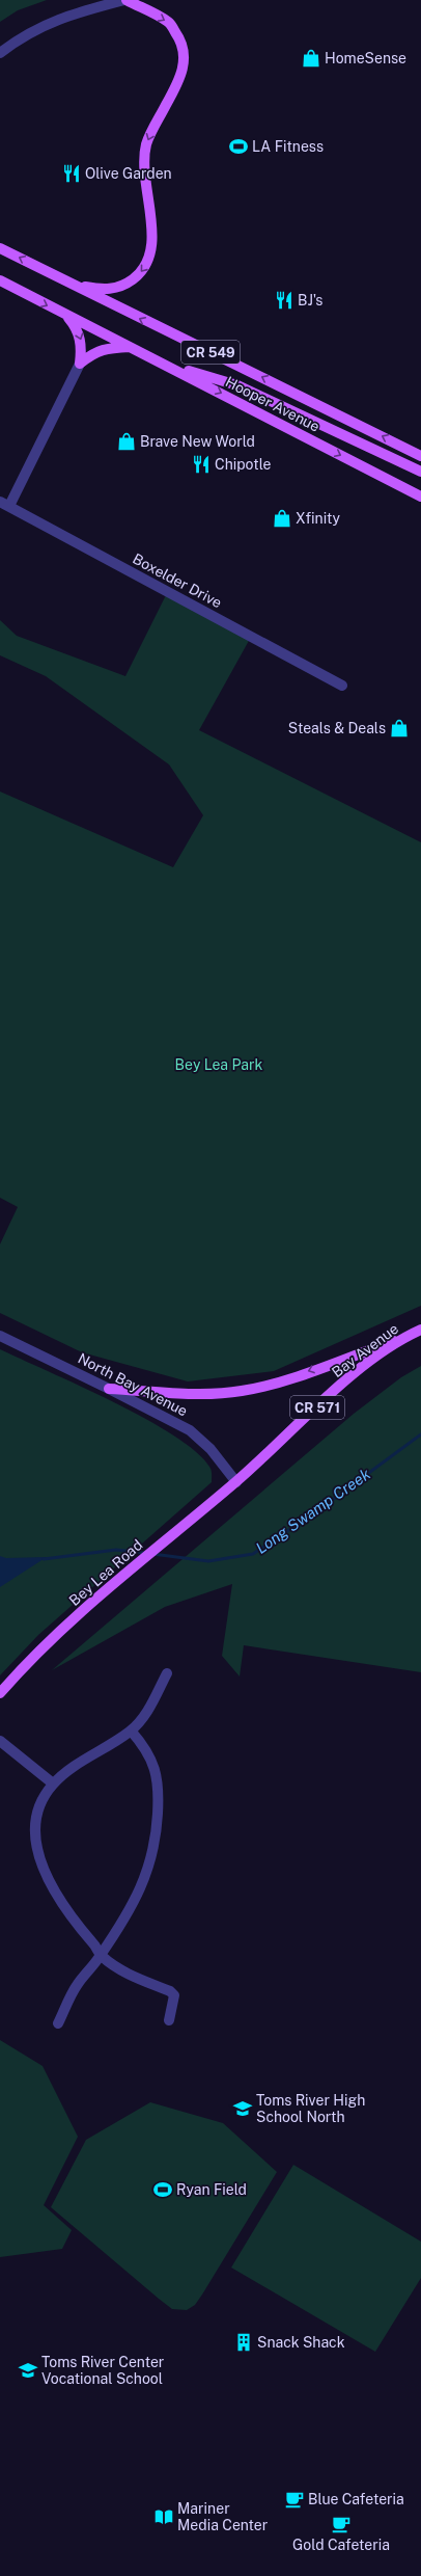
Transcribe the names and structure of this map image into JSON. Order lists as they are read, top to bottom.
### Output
{
  "streets": {
    "main road": [
      "CR 549",
      "Hooper Avenue",
      "Bay Avenue",
      "CR 571",
      "Bey Lea Road"
    ],
    "street": ["Boxelder Drive", "North Bay Avenue"]
  },
  "crossings": [
    ["Bay Avenue", "North Bay Avenue"],
    ["Bay Avenue", "Bey Lea Road"],
    ["North Bay Avenue", "Bey Lea Road"]
  ],
  "water": ["Long Swamp Creek"],
  "parks": ["Bey Lea Park"],
  "places": {
    "shop": [
      "HomeSense",
      "Brave New World",
      "Xfinity",
      "Steals & Deals"
    ],
    "sports": ["LA Fitness", "Ryan Field"],
    "restaurant": ["Olive Garden", "BJ's", "Chipotle"],
    "school or university": ["Toms River High School North", "Toms River Center Vocational School"],
    "building": ["Snack Shack"],
    "cafe": ["Blue Cafeteria", "Gold Cafeteria"],
    "library": ["Mariner Media Center"]
  }
}
